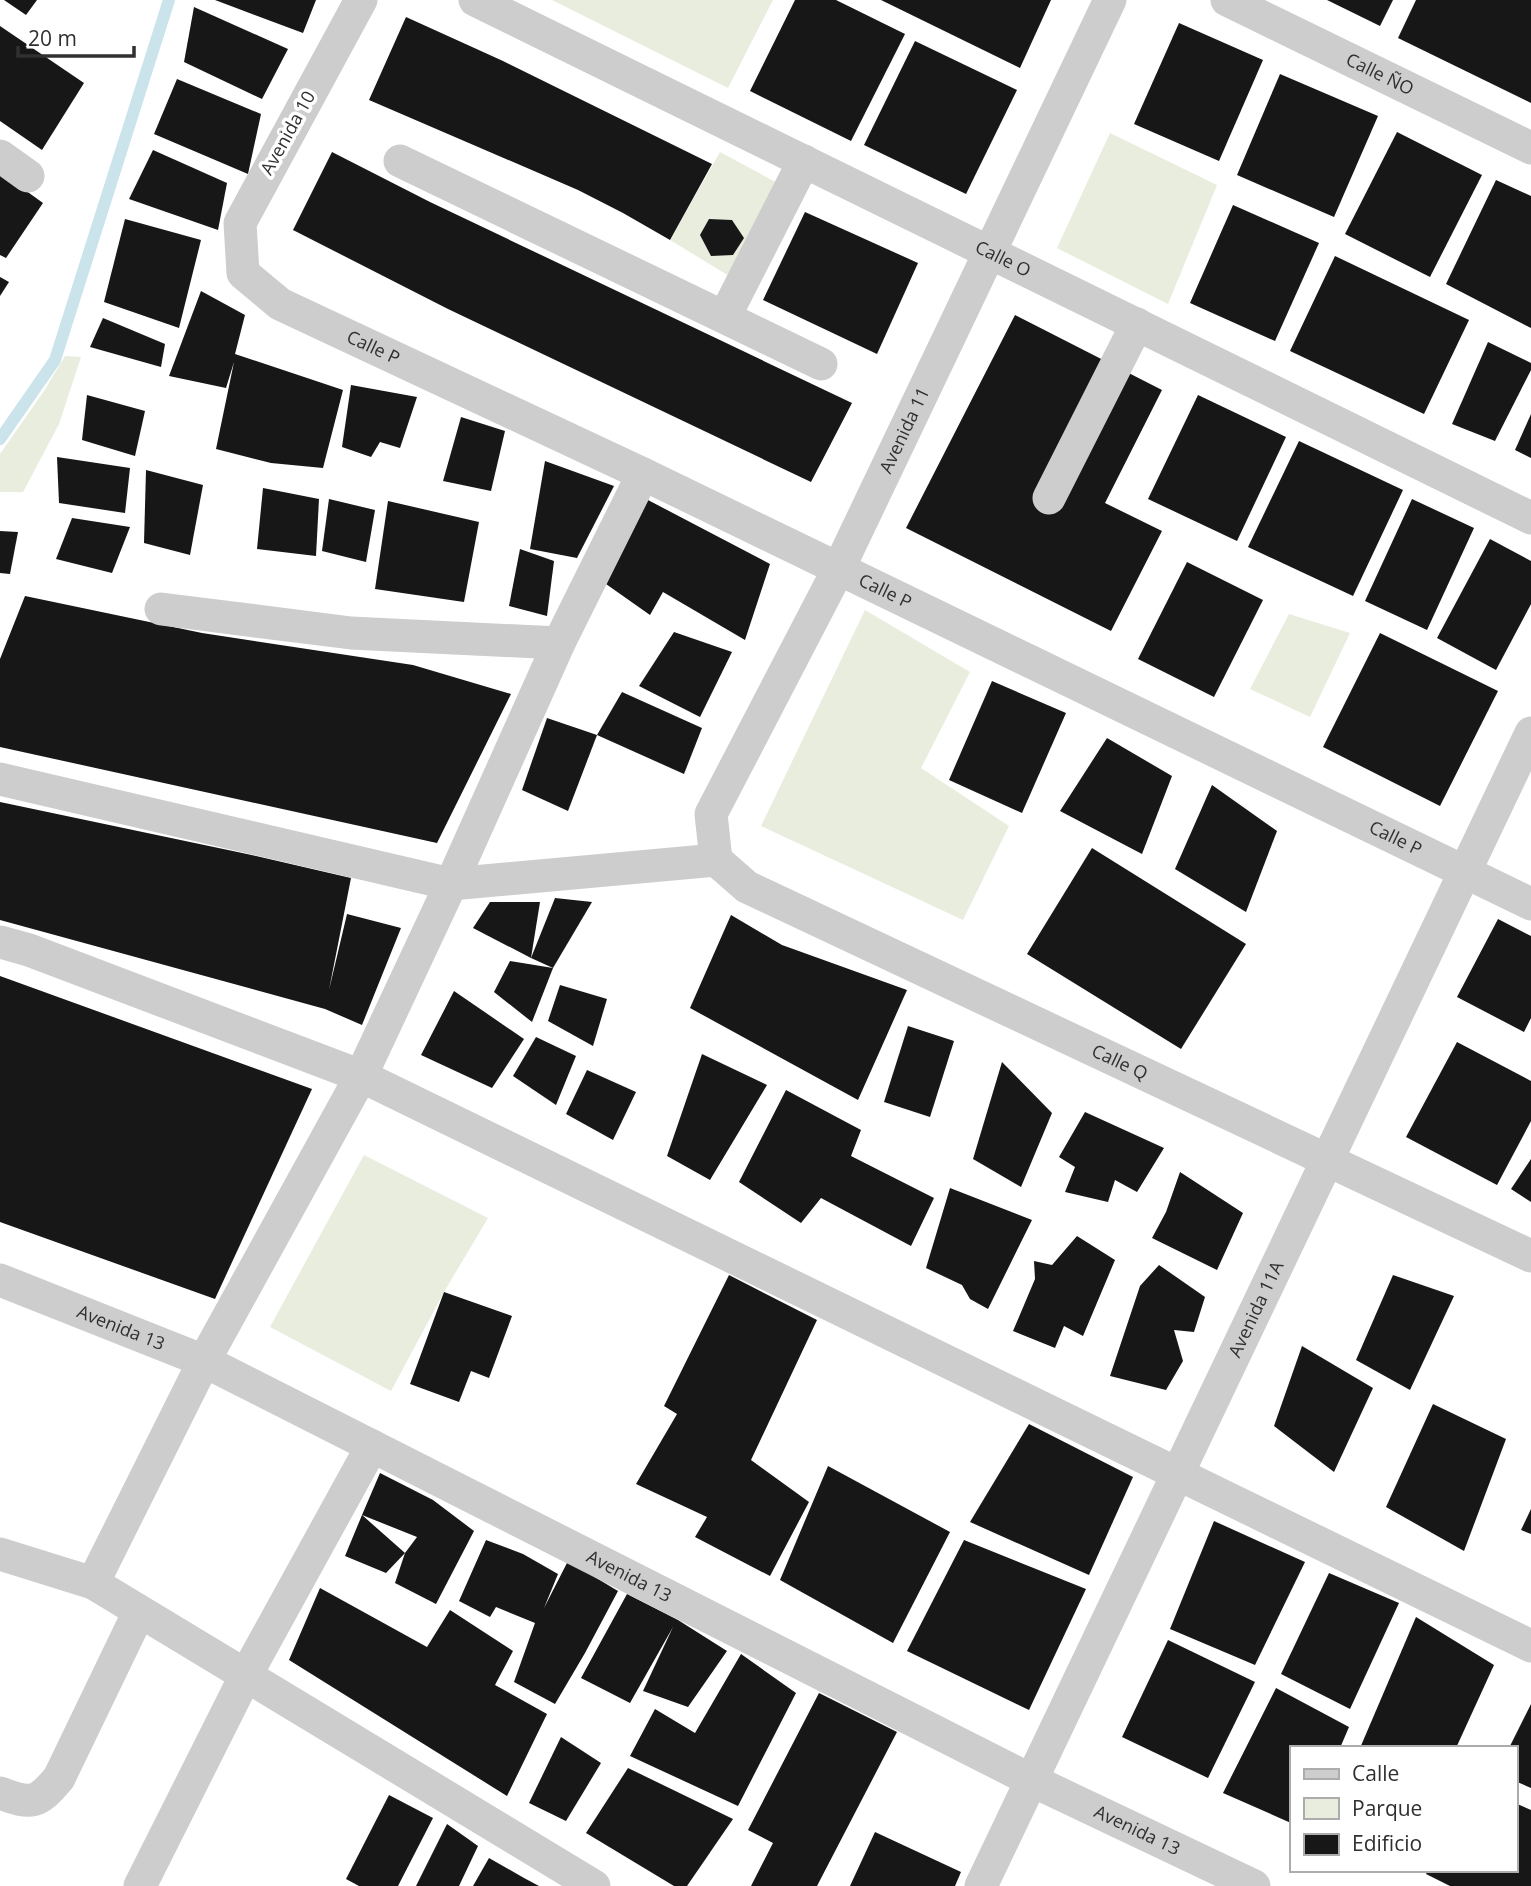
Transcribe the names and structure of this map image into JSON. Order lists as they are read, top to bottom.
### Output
{
  "streets": {
    "street": [
      "Calle ÑO",
      "Avenida 10",
      "Calle O",
      "Calle P",
      "Avenida 11",
      "Calle Q",
      "Avenida 11A",
      "Avenida 13"
    ]
  },
  "crossings": [
    ["Avenida 10", "Calle P"],
    ["Calle O", "Avenida 11"],
    ["Calle P", "Avenida 11"],
    ["Calle P", "Avenida 11A"],
    ["Avenida 11", "Calle Q"],
    ["Calle Q", "Avenida 11A"],
    ["Avenida 11A", "Avenida 13"]
  ],
  "legend": ["Calle", "Parque", "Edificio"],
  "scale_bar": "20 m"
}
